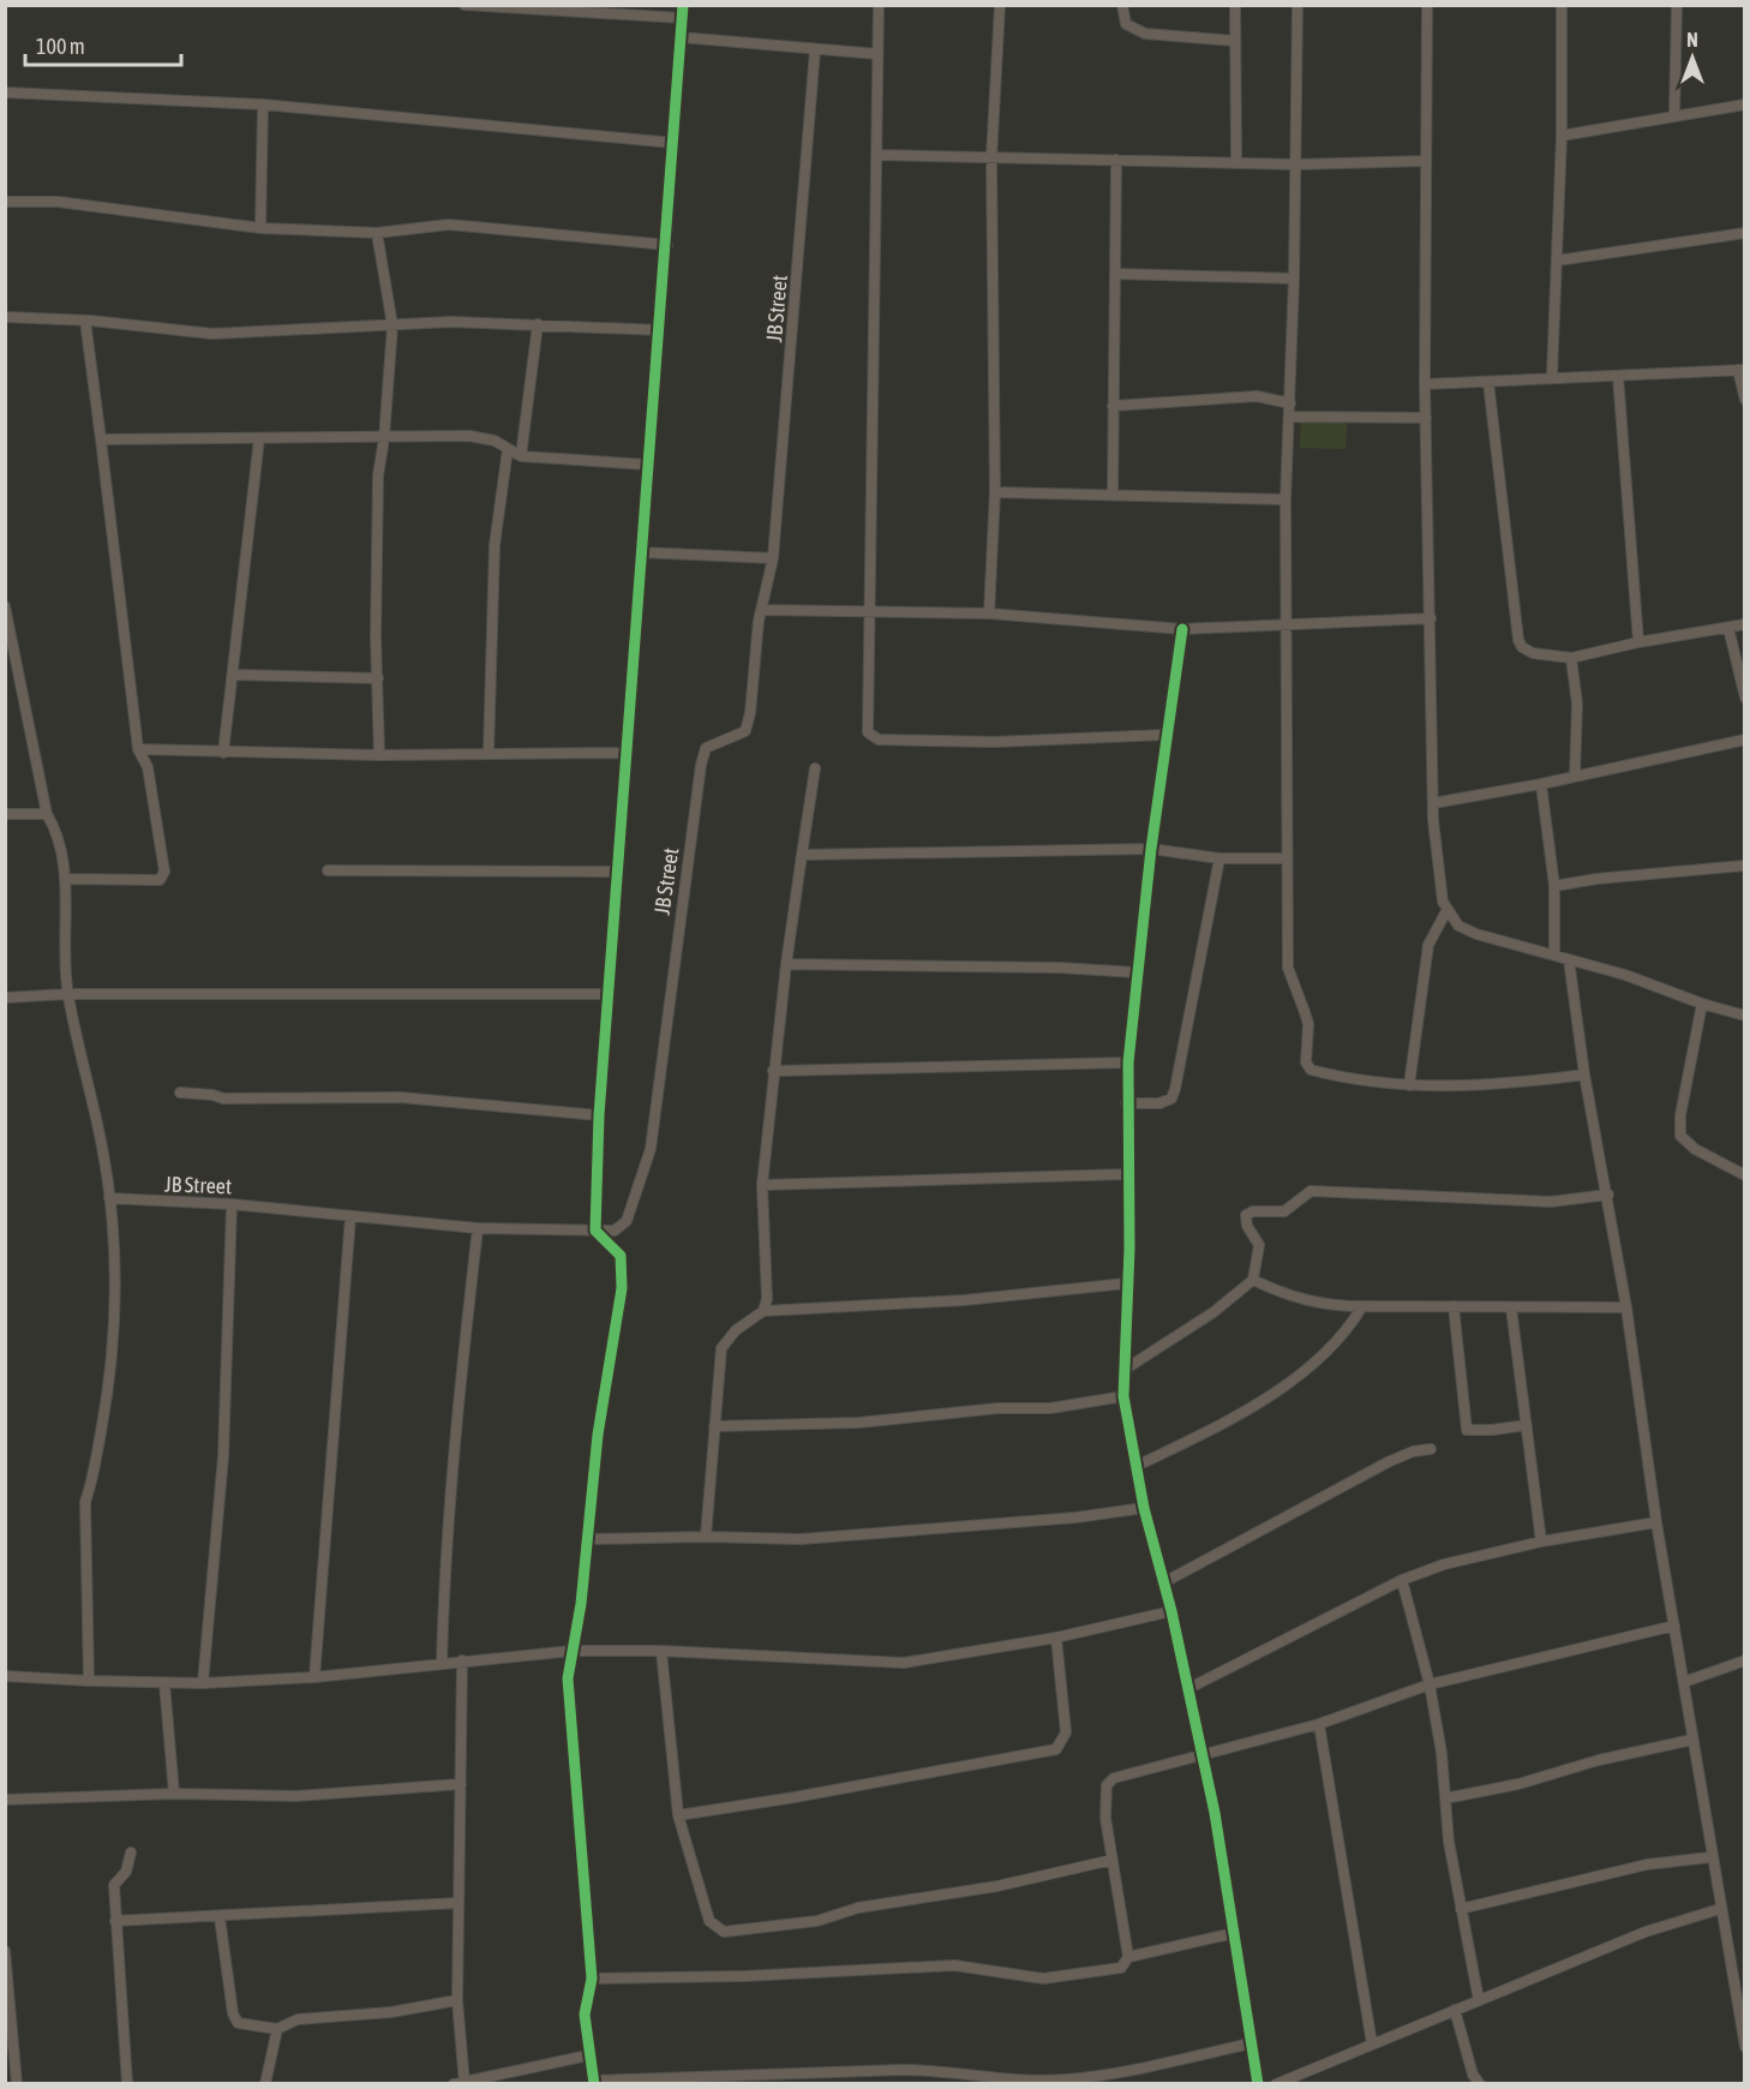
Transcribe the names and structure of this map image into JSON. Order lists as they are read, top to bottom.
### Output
{
  "streets": {
    "street": ["JB Street"]
  },
  "scale_bar": "100 m",
  "north": "top"
}
